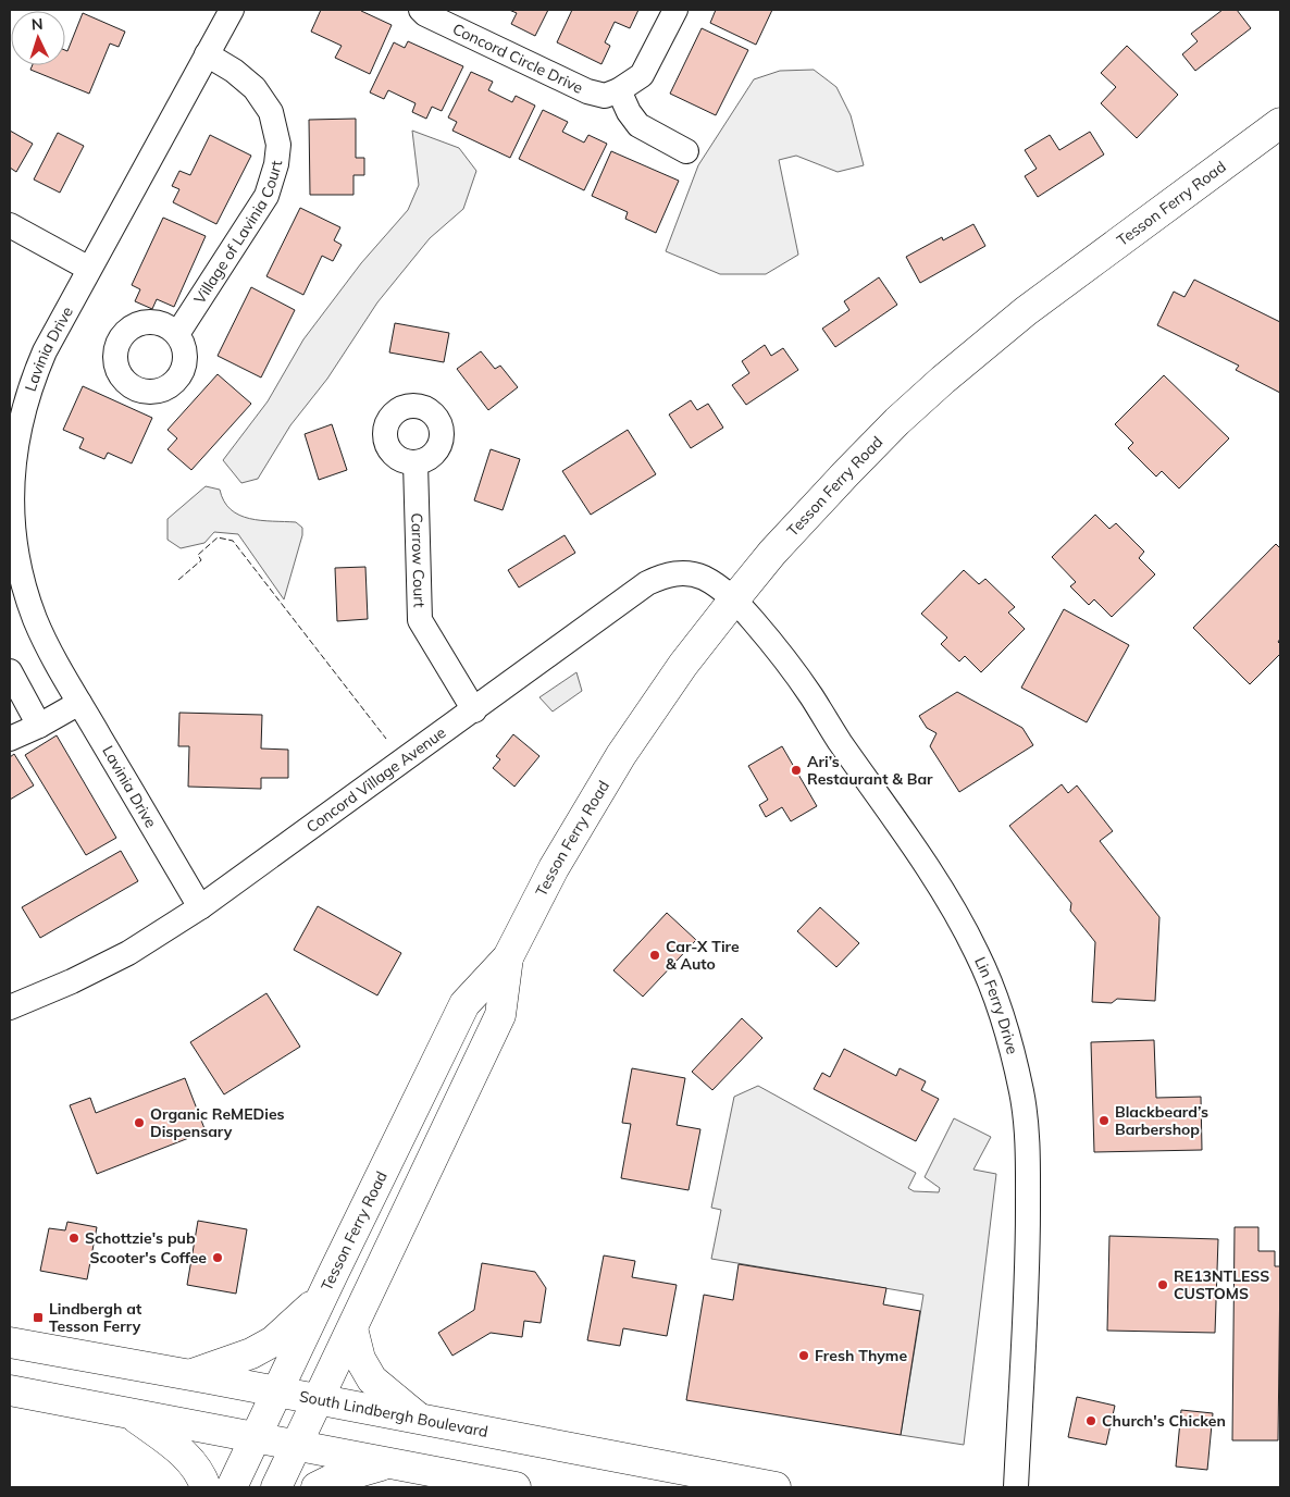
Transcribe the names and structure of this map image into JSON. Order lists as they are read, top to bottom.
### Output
{
  "streets": {
    "main road": ["Tesson Ferry Road", "South Lindbergh Boulevard"],
    "street": [
      "Concord Circle Drive",
      "Village of Lavinia Court",
      "Lavinia Drive",
      "Carrow Court",
      "Concord Village Avenue",
      "Lin Ferry Drive"
    ]
  },
  "crossings": [
    ["Tesson Ferry Road", "Concord Village Avenue"],
    ["Tesson Ferry Road", "Lin Ferry Drive"],
    ["Tesson Ferry Road", "South Lindbergh Boulevard"],
    ["Village of Lavinia Court", "Lavinia Drive"],
    ["Lavinia Drive", "Concord Village Avenue"],
    ["Carrow Court", "Concord Village Avenue"],
    ["Concord Village Avenue", "Lin Ferry Drive"]
  ],
  "places": {
    "other": [
      "Ari’s Restaurant & Bar",
      "Car-X Tire & Auto",
      "Blackbeard’s Barbershop",
      "Organic ReMEDies Dispensary",
      "Schottzie's pub",
      "Scooter's Coffee",
      "RE13NTLESS CUSTOMS",
      "Fresh Thyme",
      "Church's Chicken"
    ],
    "transit": ["Lindbergh at Tesson Ferry"]
  },
  "north": "top"
}
